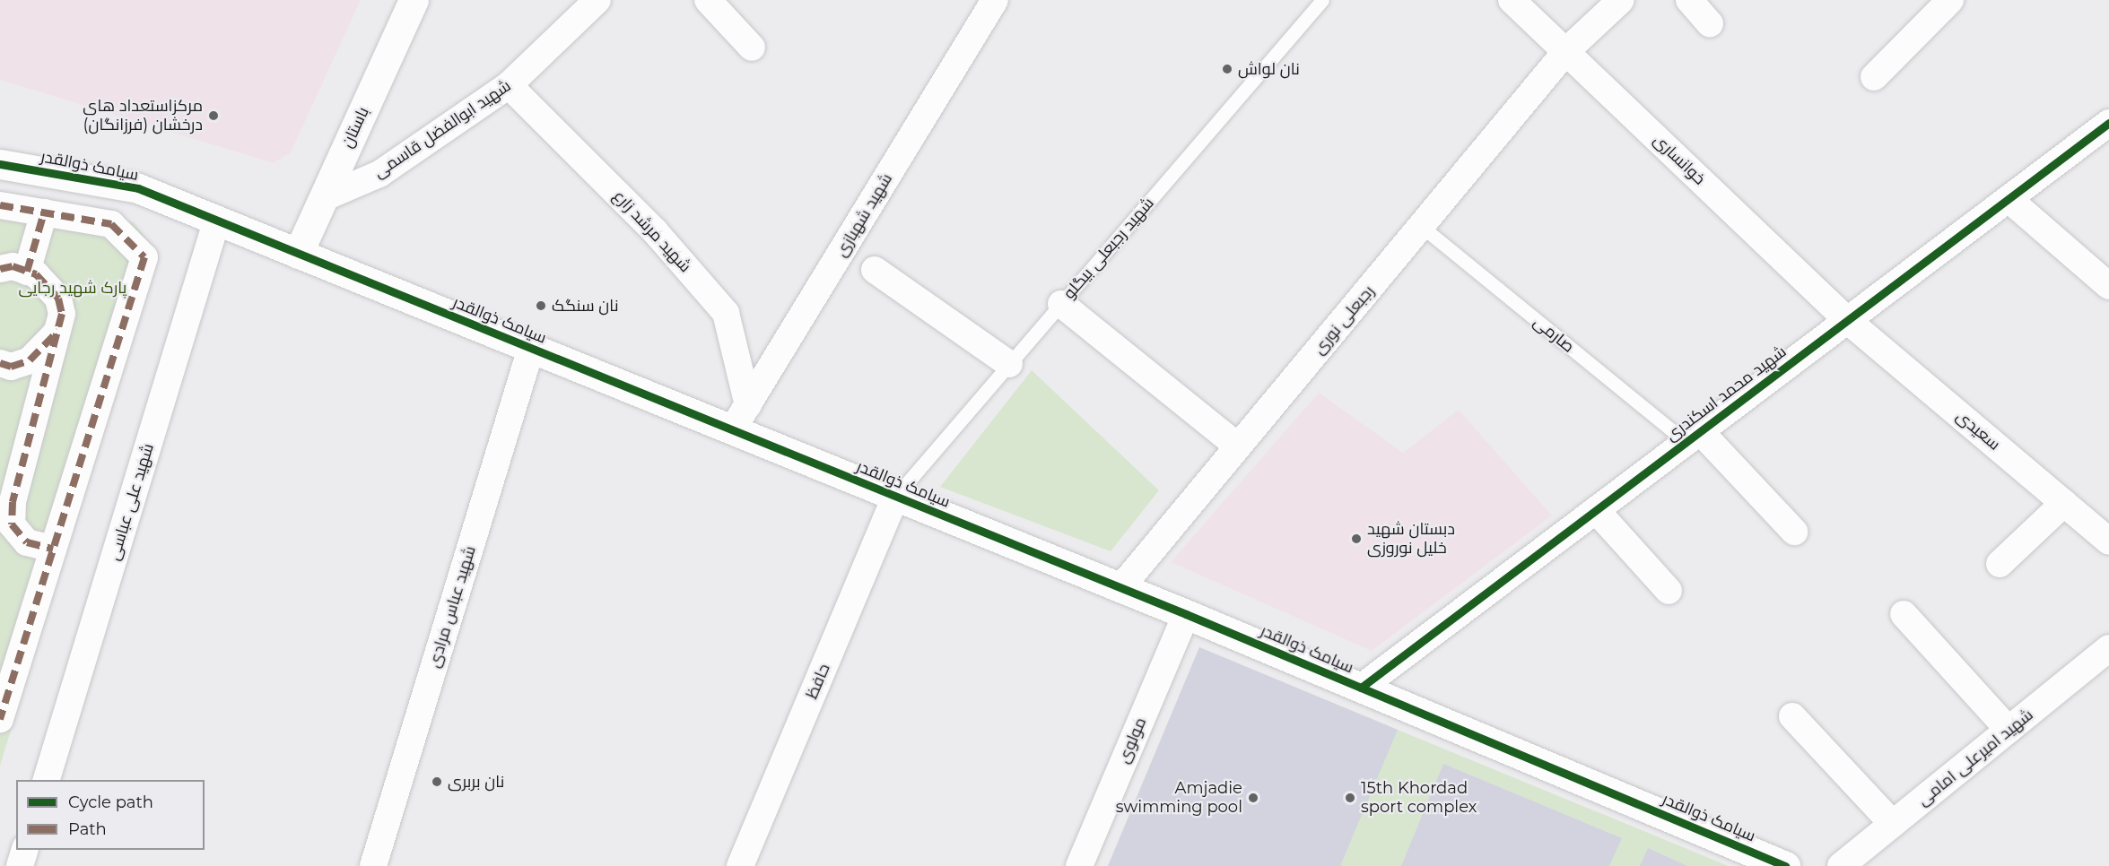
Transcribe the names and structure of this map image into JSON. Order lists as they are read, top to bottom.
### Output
{
  "streets": {
    "street": [
      "باستان",
      "شهید ابوالفضل قاسمی",
      "خوانساری",
      "سیامک ذوالقدر",
      "شهید شهبازی",
      "شهید مرشد زارع",
      "رجبعلی نوری",
      "شهید محمد اسکندری",
      "سعیدی",
      "شهید علی عباسی",
      "شهید عباس مرادی",
      "حافظ",
      "مولوی",
      "شهید امیرعلی امامی"
    ],
    "lane": ["شهید رجبعلی بیگلو", "صارمی"]
  },
  "crossings": [
    ["باستان", "شهید ابوالفضل قاسمی"],
    ["باستان", "سیامک ذوالقدر"],
    ["شهید ابوالفضل قاسمی", "شهید مرشد زارع"],
    ["خوانساری", "رجبعلی نوری"],
    ["خوانساری", "شهید محمد اسکندری"],
    ["خوانساری", "سعیدی"],
    ["سیامک ذوالقدر", "شهید شهبازی"],
    ["سیامک ذوالقدر", "شهید رجبعلی بیگلو"],
    ["سیامک ذوالقدر", "رجبعلی نوری"],
    ["سیامک ذوالقدر", "شهید محمد اسکندری"],
    ["سیامک ذوالقدر", "شهید علی عباسی"],
    ["سیامک ذوالقدر", "شهید عباس مرادی"],
    ["سیامک ذوالقدر", "حافظ"],
    ["سیامک ذوالقدر", "مولوی"],
    ["شهید شهبازی", "شهید مرشد زارع"],
    ["شهید رجبعلی بیگلو", "حافظ"],
    ["رجبعلی نوری", "صارمی"],
    ["صارمی", "شهید محمد اسکندری"],
    ["شهید محمد اسکندری", "سعیدی"]
  ],
  "parks": ["پارک شهید رجایی"],
  "places": [
    "نان لواش",
    "مرکزاستعداد های درخشان (فرزانگان)",
    "نان سنگک",
    "دبستان شهید خلیل نوروزی",
    "نان بربری",
    "Amjadie swimming pool",
    "15th Khordad sport complex"
  ],
  "legend": ["Cycle path", "Path"]
}
